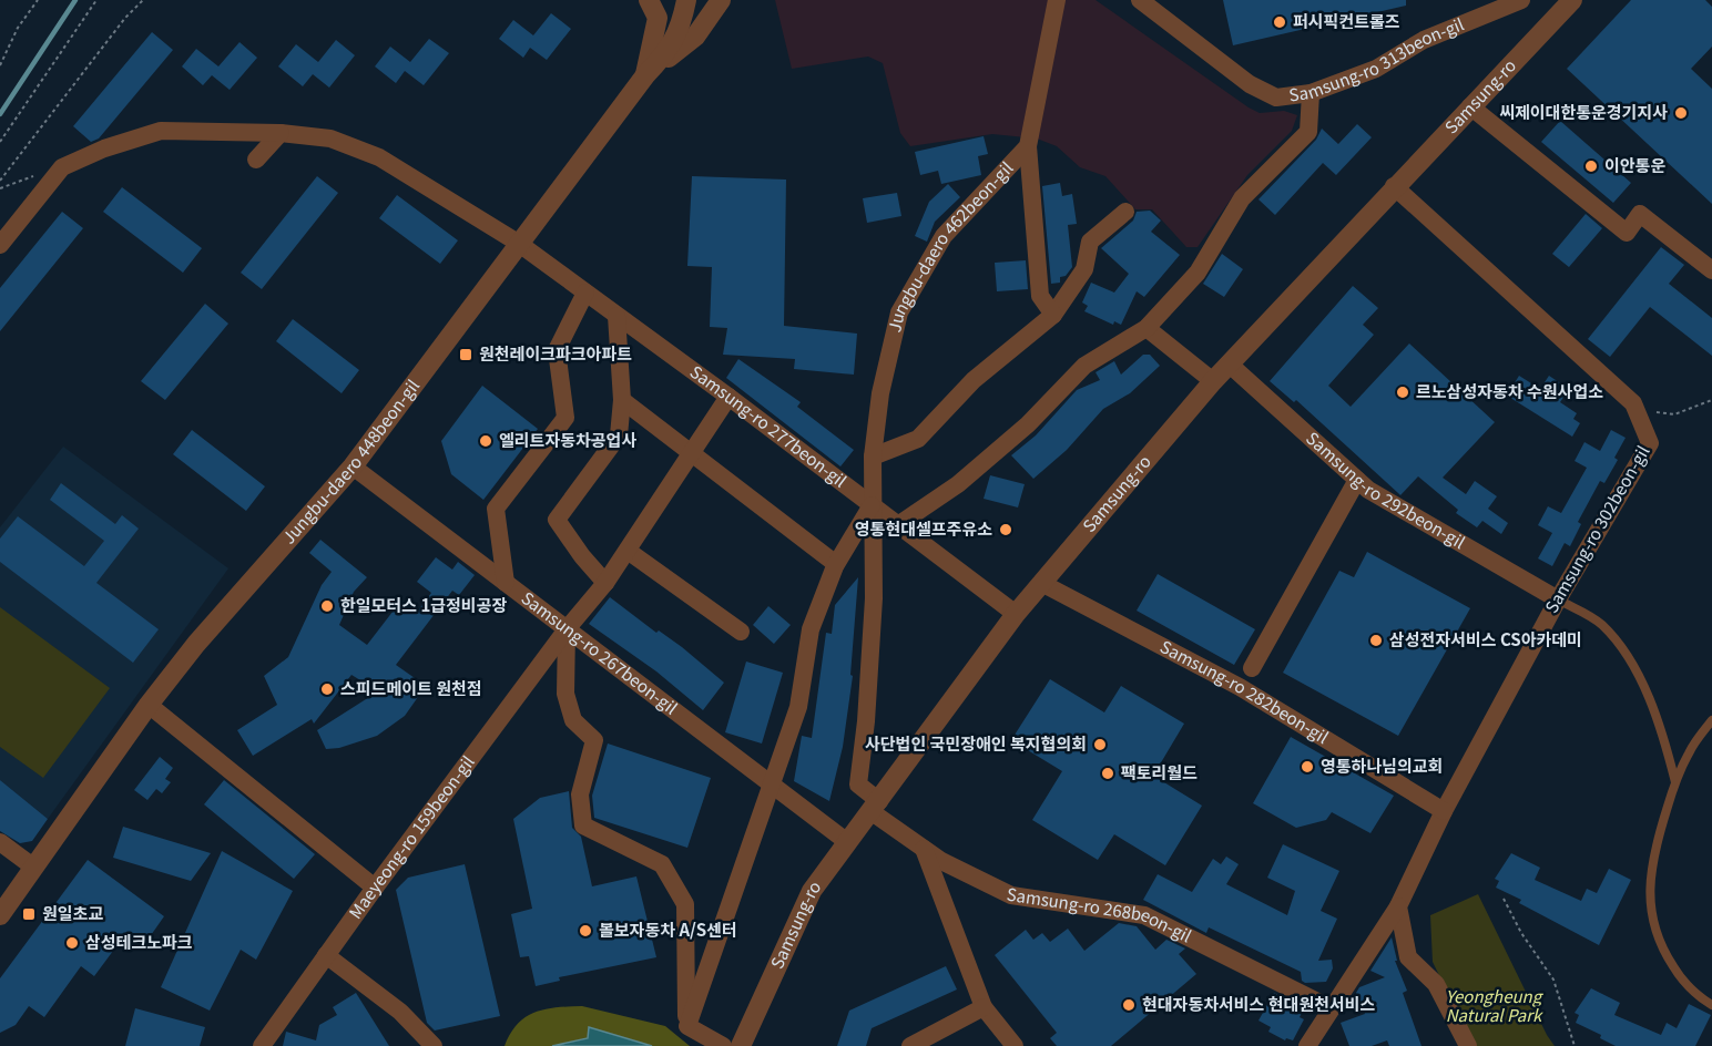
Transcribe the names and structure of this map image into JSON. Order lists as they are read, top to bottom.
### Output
{
  "streets": {
    "street": [
      "Samsung-ro 313beon-gil",
      "Samsung-ro",
      "Jungbu-daero 462beon-gil",
      "Samsung-ro 277beon-gil",
      "Jungbu-daero 448beon-gil",
      "Samsung-ro 292beon-gil",
      "Samsung-ro 302beon-gil",
      "Samsung-ro 267beon-gil",
      "Samsung-ro 282beon-gil",
      "Maeyeong-ro 159beon-gil",
      "Samsung-ro 268beon-gil"
    ]
  },
  "crossings": [
    ["Samsung-ro", "Jungbu-daero 462beon-gil"],
    ["Samsung-ro", "Samsung-ro 277beon-gil"],
    ["Samsung-ro", "Samsung-ro 292beon-gil"],
    ["Samsung-ro", "Samsung-ro 302beon-gil"],
    ["Samsung-ro", "Samsung-ro 267beon-gil"],
    ["Samsung-ro", "Samsung-ro 282beon-gil"],
    ["Samsung-ro", "Samsung-ro 268beon-gil"],
    ["Jungbu-daero 462beon-gil", "Samsung-ro 277beon-gil"],
    ["Jungbu-daero 462beon-gil", "Samsung-ro 268beon-gil"],
    ["Samsung-ro 277beon-gil", "Jungbu-daero 448beon-gil"],
    ["Samsung-ro 277beon-gil", "Maeyeong-ro 159beon-gil"],
    ["Jungbu-daero 448beon-gil", "Samsung-ro 267beon-gil"],
    ["Samsung-ro 292beon-gil", "Samsung-ro 302beon-gil"],
    ["Samsung-ro 302beon-gil", "Samsung-ro 282beon-gil"],
    ["Samsung-ro 302beon-gil", "Samsung-ro 268beon-gil"],
    ["Samsung-ro 267beon-gil", "Maeyeong-ro 159beon-gil"]
  ],
  "parks": ["Yeongheung Natural Park"],
  "places": {
    "other": [
      "퍼시픽컨트롤즈",
      "씨제이대한통운경기지사",
      "이안통운",
      "르노삼성자동차 수원사업소",
      "엘리트자동차공업사",
      "영통현대셀프주유소",
      "한일모터스 1급정비공장",
      "삼성전자서비스 CS아카데미",
      "스피드메이트 원천점",
      "사단법인 국민장애인 복지협의회",
      "영통하나님의교회",
      "팩토리월드",
      "볼보자동차 A/S센터",
      "삼성테크노파크",
      "현대자동차서비스 현대원천서비스"
    ],
    "transit": ["원천레이크파크아파트", "원일초교"]
  }
}
